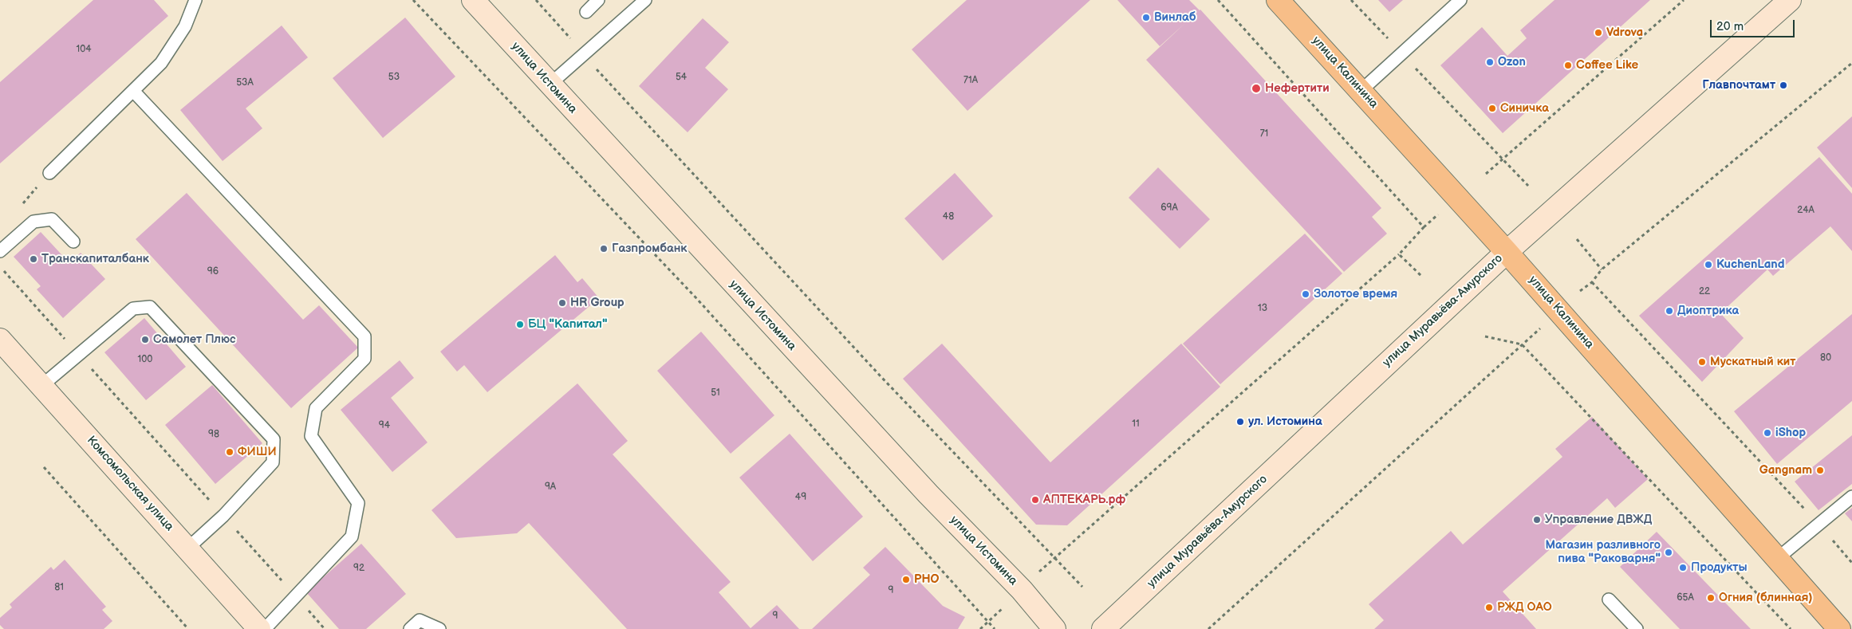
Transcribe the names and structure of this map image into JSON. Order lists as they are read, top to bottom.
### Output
{
  "streets": {
    "main road": ["улица Калинина"],
    "street": ["улица Истомина", "улица Муравьёва-Амурского", "Комсомольская улица"]
  },
  "crossings": [
    ["улица Калинина", "улица Муравьёва-Амурского"]
  ],
  "places": [
    "Винлаб",
    "Vdrova",
    "Ozon",
    "Coffee Like",
    "Главпочтамт",
    "Нефертити",
    "Синичка",
    "Газпромбанк",
    "Транскапиталбанк",
    "KuchenLand",
    "Золотое время",
    "HR Group",
    "Диоптрика",
    "БЦ \"Капитал\"",
    "Самолет Плюс",
    "Мускатный кит",
    "ул. Истомина",
    "iShop",
    "ФИШИ",
    "Gangnam",
    "АПТЕКАРЬ.рф",
    "Управление ДВЖД",
    "Магазин разливного пива \"Раковарня\"",
    "Продукты",
    "PHO",
    "Огния (блинная)",
    "РЖД ОАО"
  ],
  "house_numbers": [
    "104",
    "53",
    "54",
    "71А",
    "53А",
    "71",
    "69А",
    "24А",
    "48",
    "96",
    "22",
    "13",
    "80",
    "100",
    "51",
    "11",
    "94",
    "98",
    "9А",
    "49",
    "92",
    "81",
    "9",
    "65А",
    "9"
  ],
  "scale_bar": "20 m"
}
